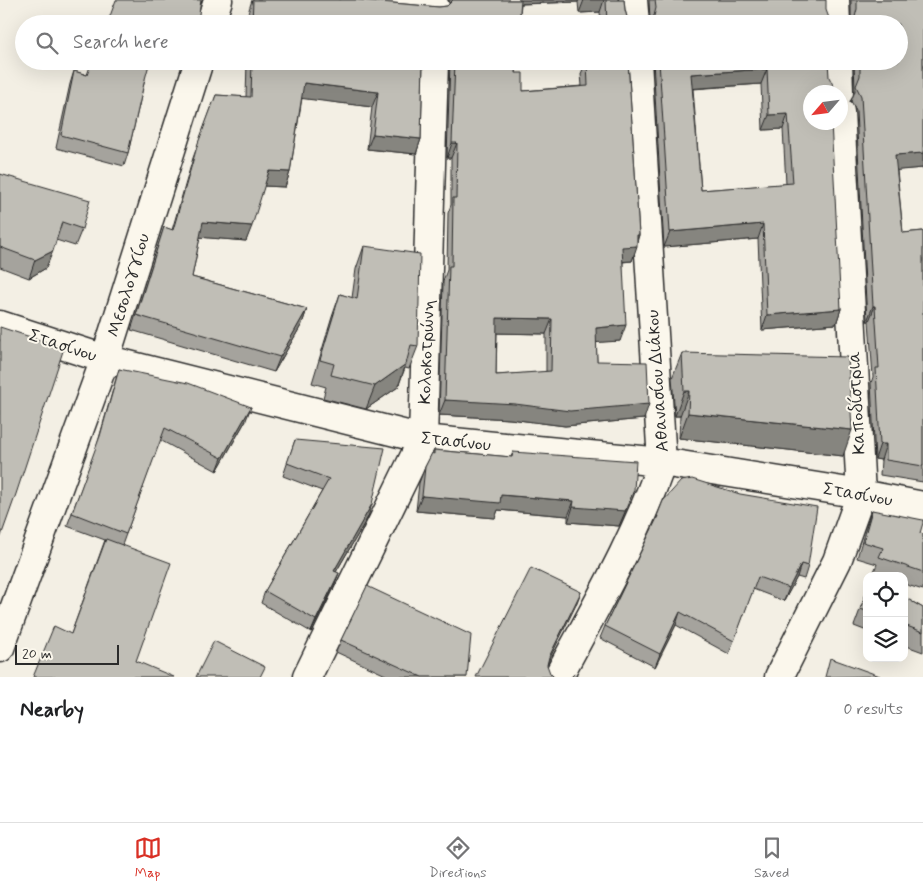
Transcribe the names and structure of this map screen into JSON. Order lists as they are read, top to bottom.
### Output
{
  "streets": {
    "street": [
      "Μεσολογγίου",
      "Στασίνου",
      "Κολοκοτρώνη",
      "Αθανασίου Διάκου",
      "Καποδίστρια"
    ]
  },
  "crossings": [
    ["Μεσολογγίου", "Στασίνου"],
    ["Στασίνου", "Κολοκοτρώνη"],
    ["Στασίνου", "Αθανασίου Διάκου"],
    ["Στασίνου", "Καποδίστρια"]
  ],
  "scale_bar": "20 m",
  "north": "bottom left",
  "page": {
    "search": "Search here",
    "scale": "20 m",
    "heading": ["Nearby", "0 results"],
    "nav": ["Map", "Directions", "Saved"]
  }
}
